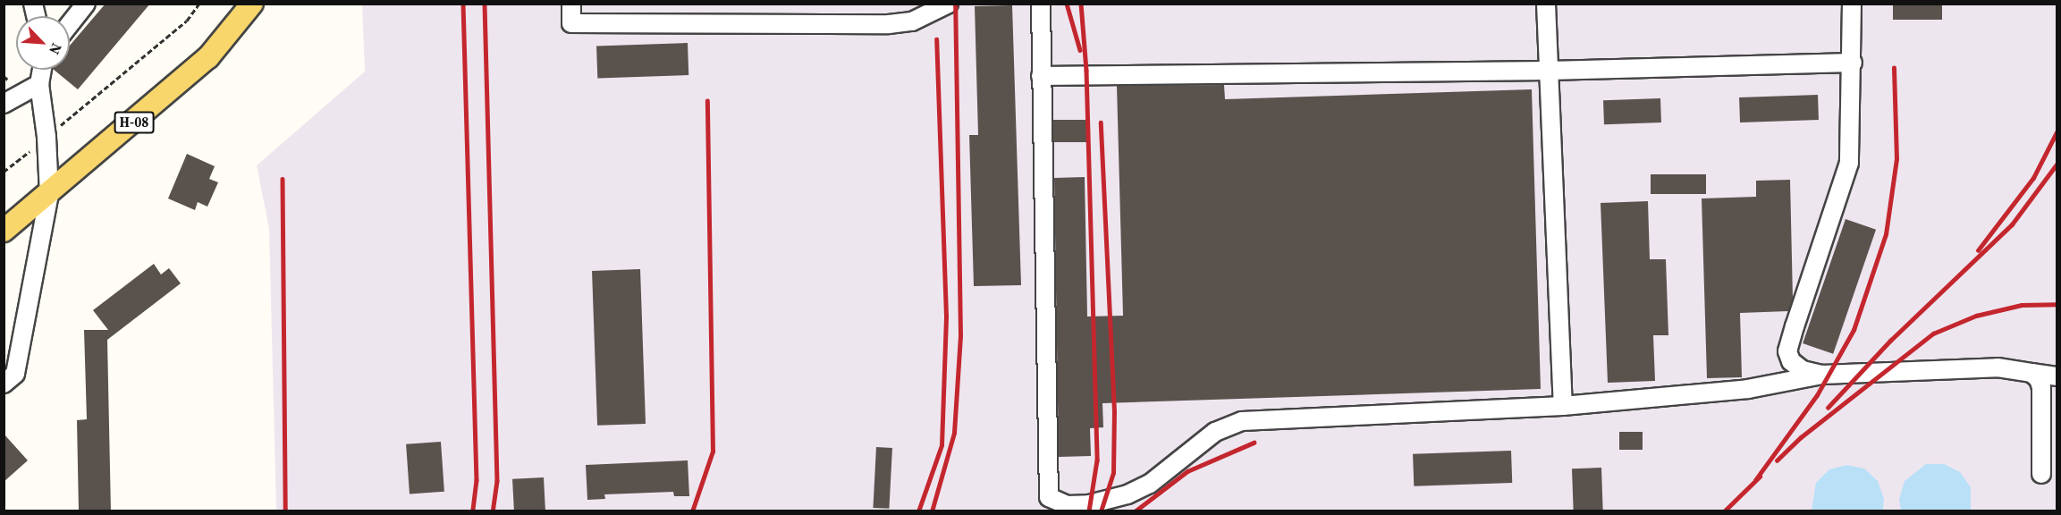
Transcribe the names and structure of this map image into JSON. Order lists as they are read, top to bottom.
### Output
{
  "streets": {
    "main road": ["Н-08"]
  },
  "north": "bottom right"
}
